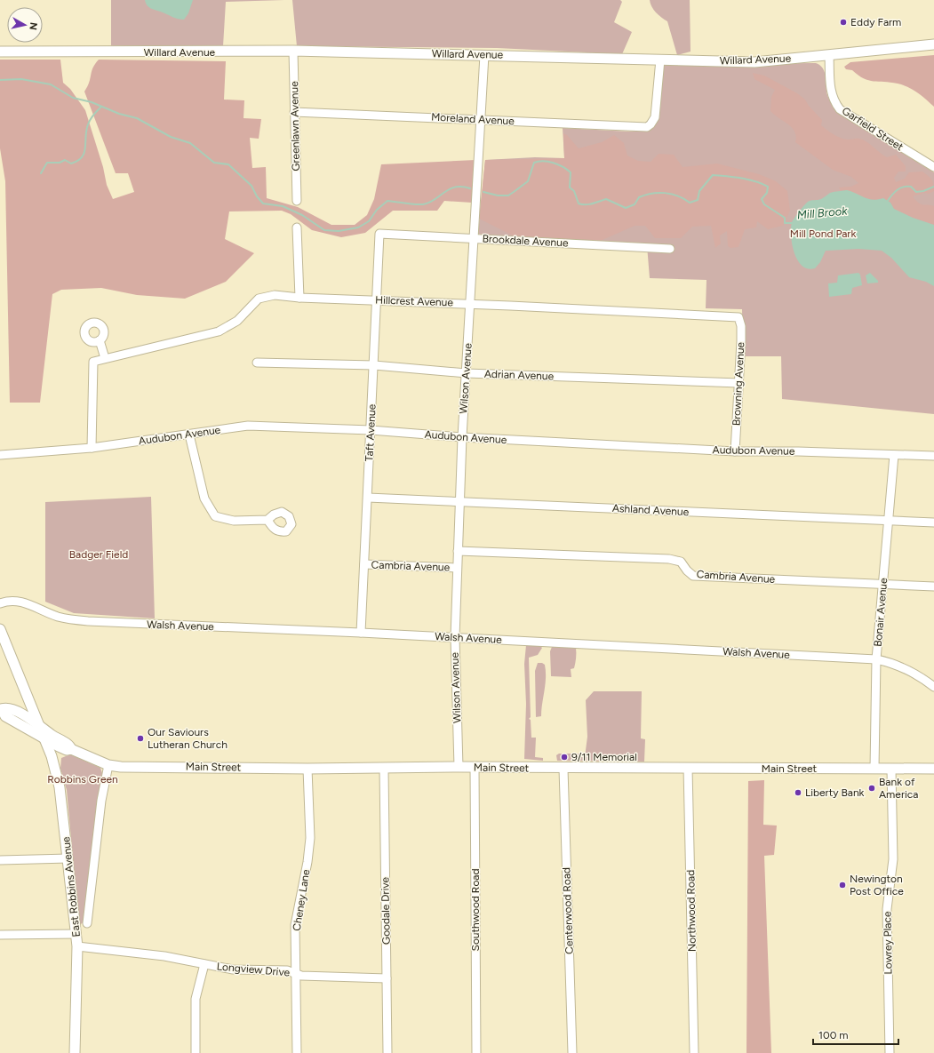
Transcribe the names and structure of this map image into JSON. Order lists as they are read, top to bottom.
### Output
{
  "streets": {
    "main road": ["Willard Avenue", "Main Street", "East Robbins Avenue"],
    "street": [
      "Moreland Avenue",
      "Greenlawn Avenue",
      "Garfield Street",
      "Brookdale Avenue",
      "Hillcrest Avenue",
      "Adrian Avenue",
      "Wilson Avenue",
      "Browning Avenue",
      "Taft Avenue",
      "Audubon Avenue",
      "Ashland Avenue",
      "Cambria Avenue",
      "Bonair Avenue",
      "Walsh Avenue",
      "Cheney Lane",
      "Southwood Road",
      "Goodale Drive",
      "Centerwood Road",
      "Northwood Road",
      "Lowrey Place",
      "Longview Drive"
    ]
  },
  "crossings": [
    ["Willard Avenue", "Moreland Avenue"],
    ["Willard Avenue", "Greenlawn Avenue"],
    ["Willard Avenue", "Garfield Street"],
    ["Willard Avenue", "Wilson Avenue"],
    ["Moreland Avenue", "Greenlawn Avenue"],
    ["Moreland Avenue", "Wilson Avenue"],
    ["Brookdale Avenue", "Wilson Avenue"],
    ["Brookdale Avenue", "Taft Avenue"],
    ["Hillcrest Avenue", "Wilson Avenue"],
    ["Hillcrest Avenue", "Browning Avenue"],
    ["Hillcrest Avenue", "Taft Avenue"],
    ["Hillcrest Avenue", "Audubon Avenue"],
    ["Adrian Avenue", "Wilson Avenue"],
    ["Adrian Avenue", "Browning Avenue"],
    ["Adrian Avenue", "Taft Avenue"],
    ["Wilson Avenue", "Audubon Avenue"],
    ["Wilson Avenue", "Ashland Avenue"],
    ["Wilson Avenue", "Cambria Avenue"],
    ["Wilson Avenue", "Walsh Avenue"],
    ["Wilson Avenue", "Main Street"],
    ["Browning Avenue", "Audubon Avenue"],
    ["Taft Avenue", "Audubon Avenue"],
    ["Taft Avenue", "Ashland Avenue"],
    ["Taft Avenue", "Cambria Avenue"],
    ["Taft Avenue", "Walsh Avenue"],
    ["Audubon Avenue", "Bonair Avenue"],
    ["Ashland Avenue", "Bonair Avenue"],
    ["Cambria Avenue", "Bonair Avenue"],
    ["Bonair Avenue", "Walsh Avenue"],
    ["Bonair Avenue", "Main Street"],
    ["Main Street", "East Robbins Avenue"],
    ["Main Street", "Cheney Lane"],
    ["Main Street", "Southwood Road"],
    ["Main Street", "Goodale Drive"],
    ["Main Street", "Centerwood Road"],
    ["Main Street", "Northwood Road"],
    ["Main Street", "Lowrey Place"],
    ["East Robbins Avenue", "Longview Drive"],
    ["Cheney Lane", "Longview Drive"],
    ["Goodale Drive", "Longview Drive"]
  ],
  "water": ["Mill Brook"],
  "parks": ["Mill Pond Park", "Badger Field", "Robbins Green"],
  "places": [
    "Eddy Farm",
    "Our Saviours Lutheran Church",
    "9/11 Memorial",
    "Bank of America",
    "Liberty Bank",
    "Newington Post Office"
  ],
  "scale_bar": "100 m",
  "north": "right"
}
